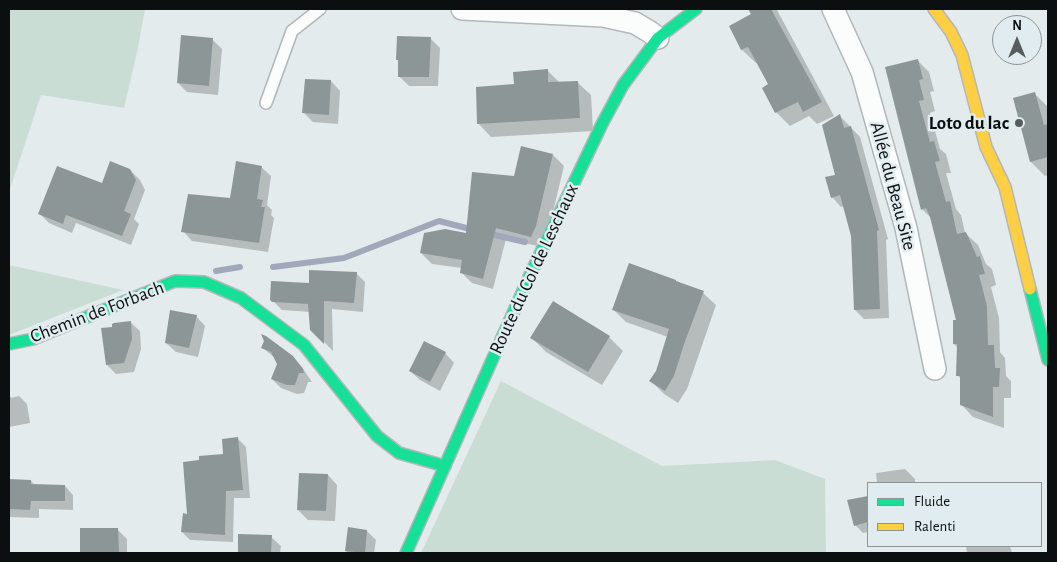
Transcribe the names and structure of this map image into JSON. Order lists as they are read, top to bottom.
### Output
{
  "streets": {
    "main road": ["Route du Col de Leschaux", "Chemin de Forbach"],
    "street": ["Allée du Beau Site"]
  },
  "crossings": [
    ["Route du Col de Leschaux", "Chemin de Forbach"]
  ],
  "places": ["Loto du lac"],
  "legend": ["Fluide", "Ralenti"],
  "north": "top"
}
